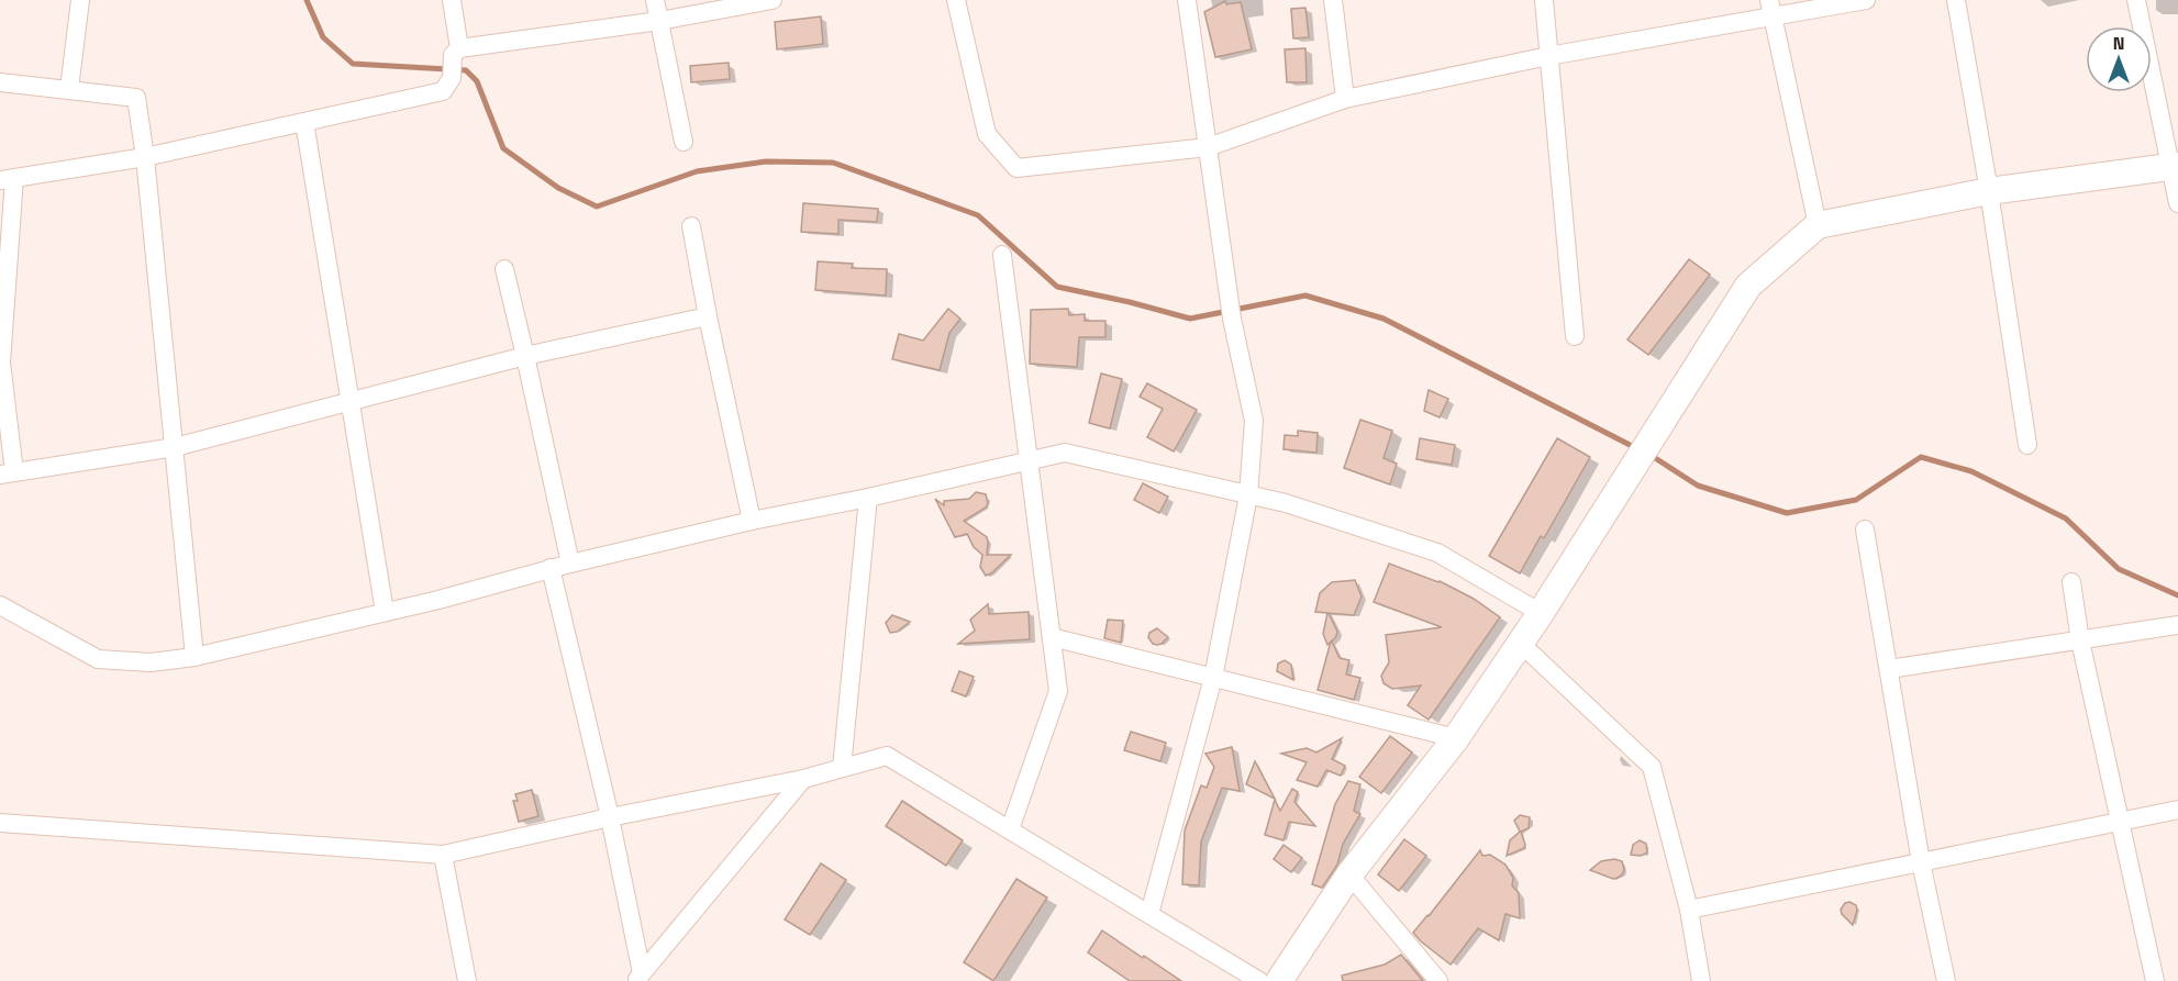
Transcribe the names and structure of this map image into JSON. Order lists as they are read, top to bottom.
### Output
{
  "north": "top"
}
